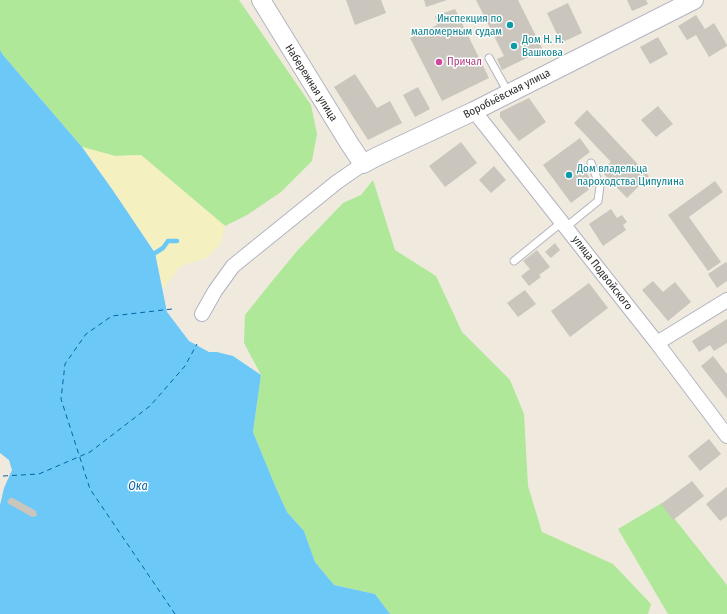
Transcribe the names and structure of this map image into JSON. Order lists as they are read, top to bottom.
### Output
{
  "streets": {
    "street": ["Набережная улица", "Воробьёвская улица", "улица Подвойского"]
  },
  "crossings": [
    ["Набережная улица", "Воробьёвская улица"],
    ["Воробьёвская улица", "улица Подвойского"]
  ],
  "water": ["Ока"],
  "places": [
    "Инспекция по маломерным судам",
    "Дом Н. Н. Вашкова",
    "Причал",
    "Дом владельца пароходства Ципулина"
  ]
}
